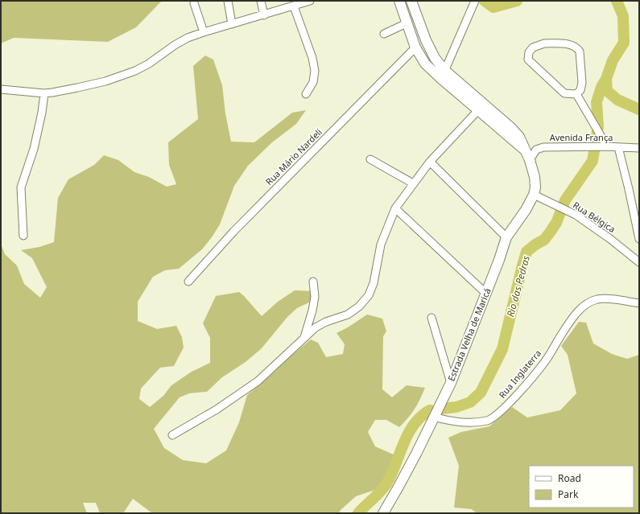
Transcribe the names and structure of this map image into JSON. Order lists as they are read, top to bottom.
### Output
{
  "streets": {
    "main road": ["Estrada Velha de Maricá"],
    "street": [
      "Avenida França",
      "Rua Mário Nardeli",
      "Rua Bélgica",
      "Rua Inglaterra"
    ]
  },
  "crossings": [
    ["Avenida França", "Estrada Velha de Maricá"],
    ["Rua Mário Nardeli", "Estrada Velha de Maricá"],
    ["Rua Bélgica", "Estrada Velha de Maricá"],
    ["Estrada Velha de Maricá", "Rua Inglaterra"]
  ],
  "water": ["Rio das Pedras"],
  "legend": ["Road", "Park"]
}
